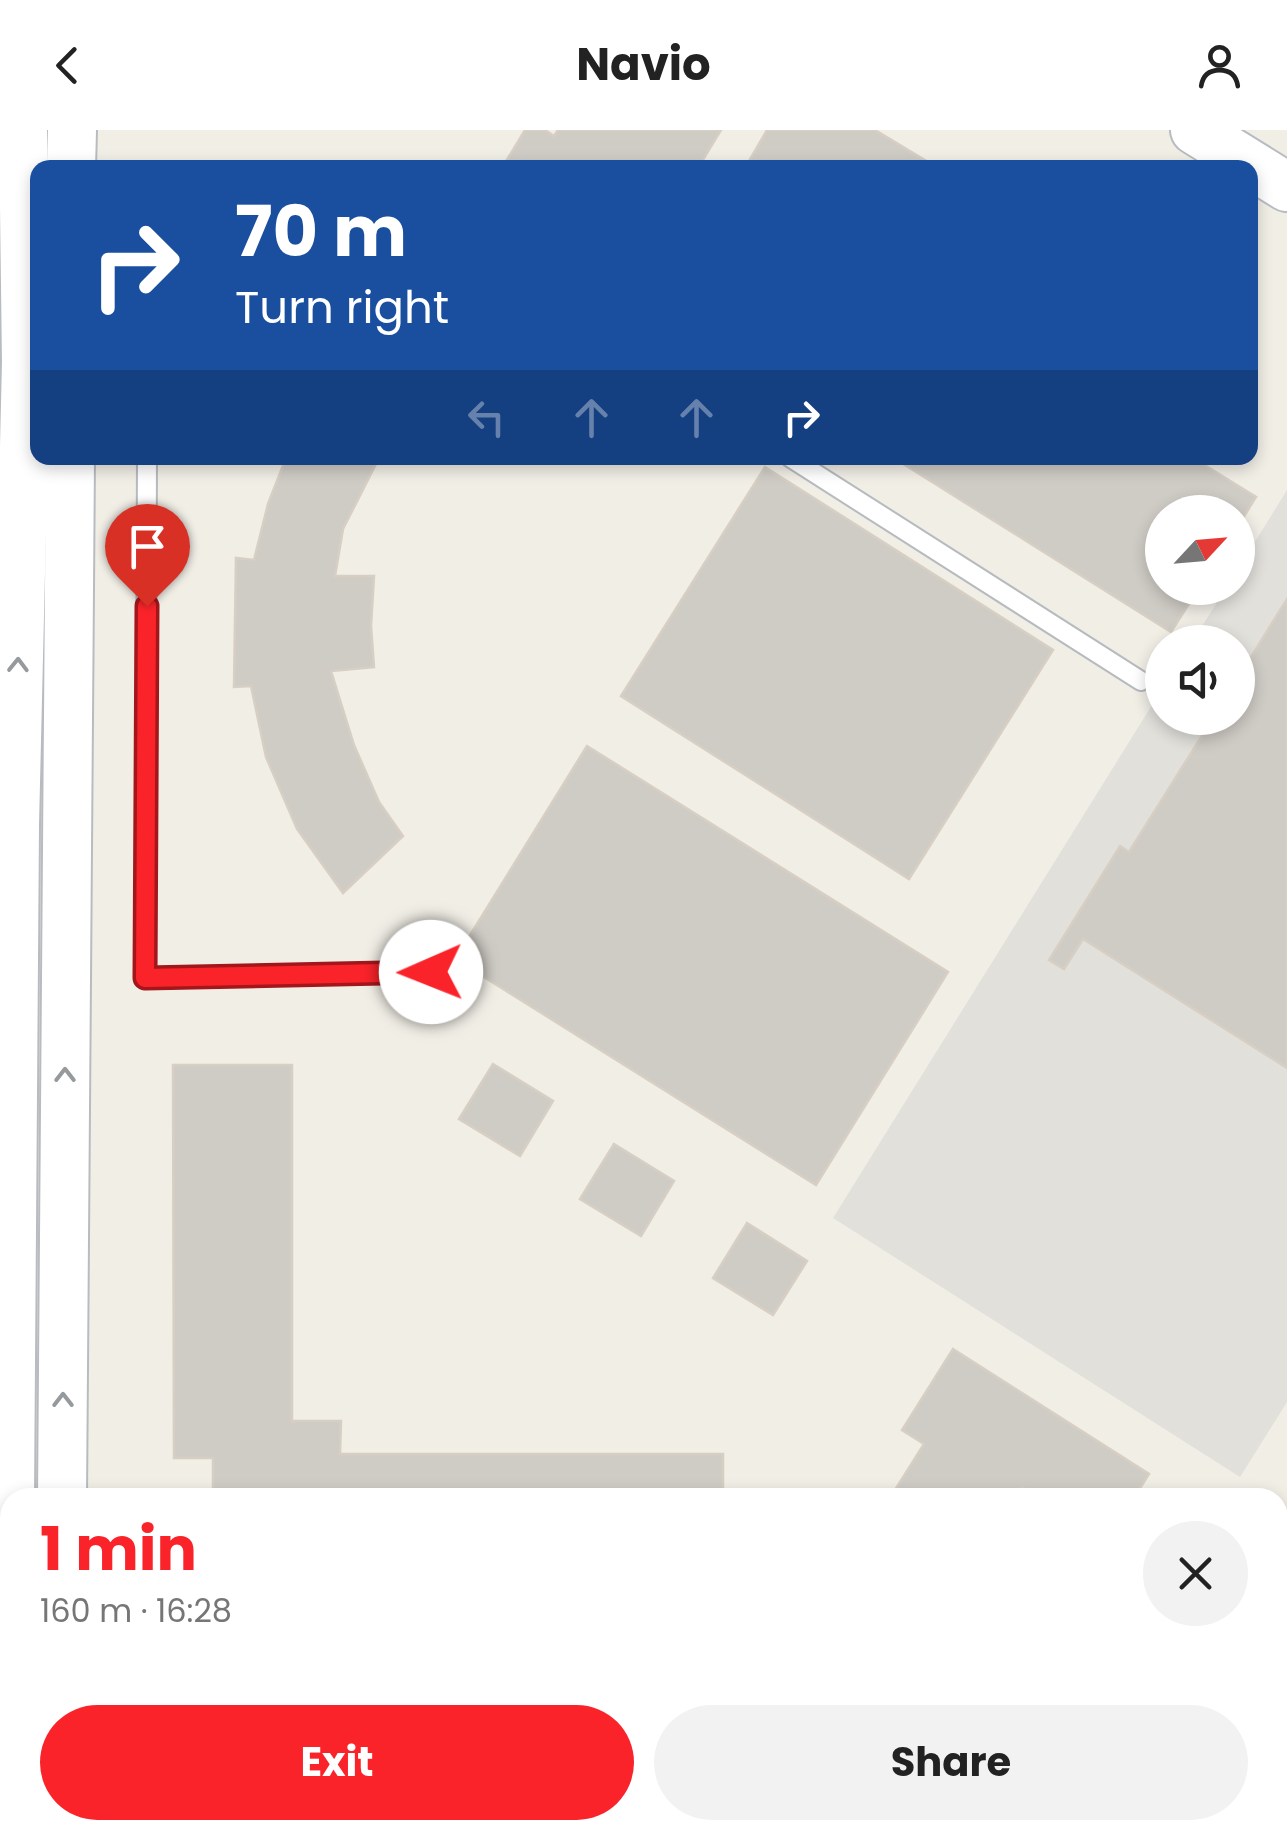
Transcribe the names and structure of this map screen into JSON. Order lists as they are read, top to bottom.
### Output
{
  "north": "top right",
  "page": {
    "header": "Navio",
    "turn": ["70 m", "Turn right"],
    "heading": ["1 min", "160 m · 16:28"],
    "buttons": ["Exit", "Share"]
  }
}
